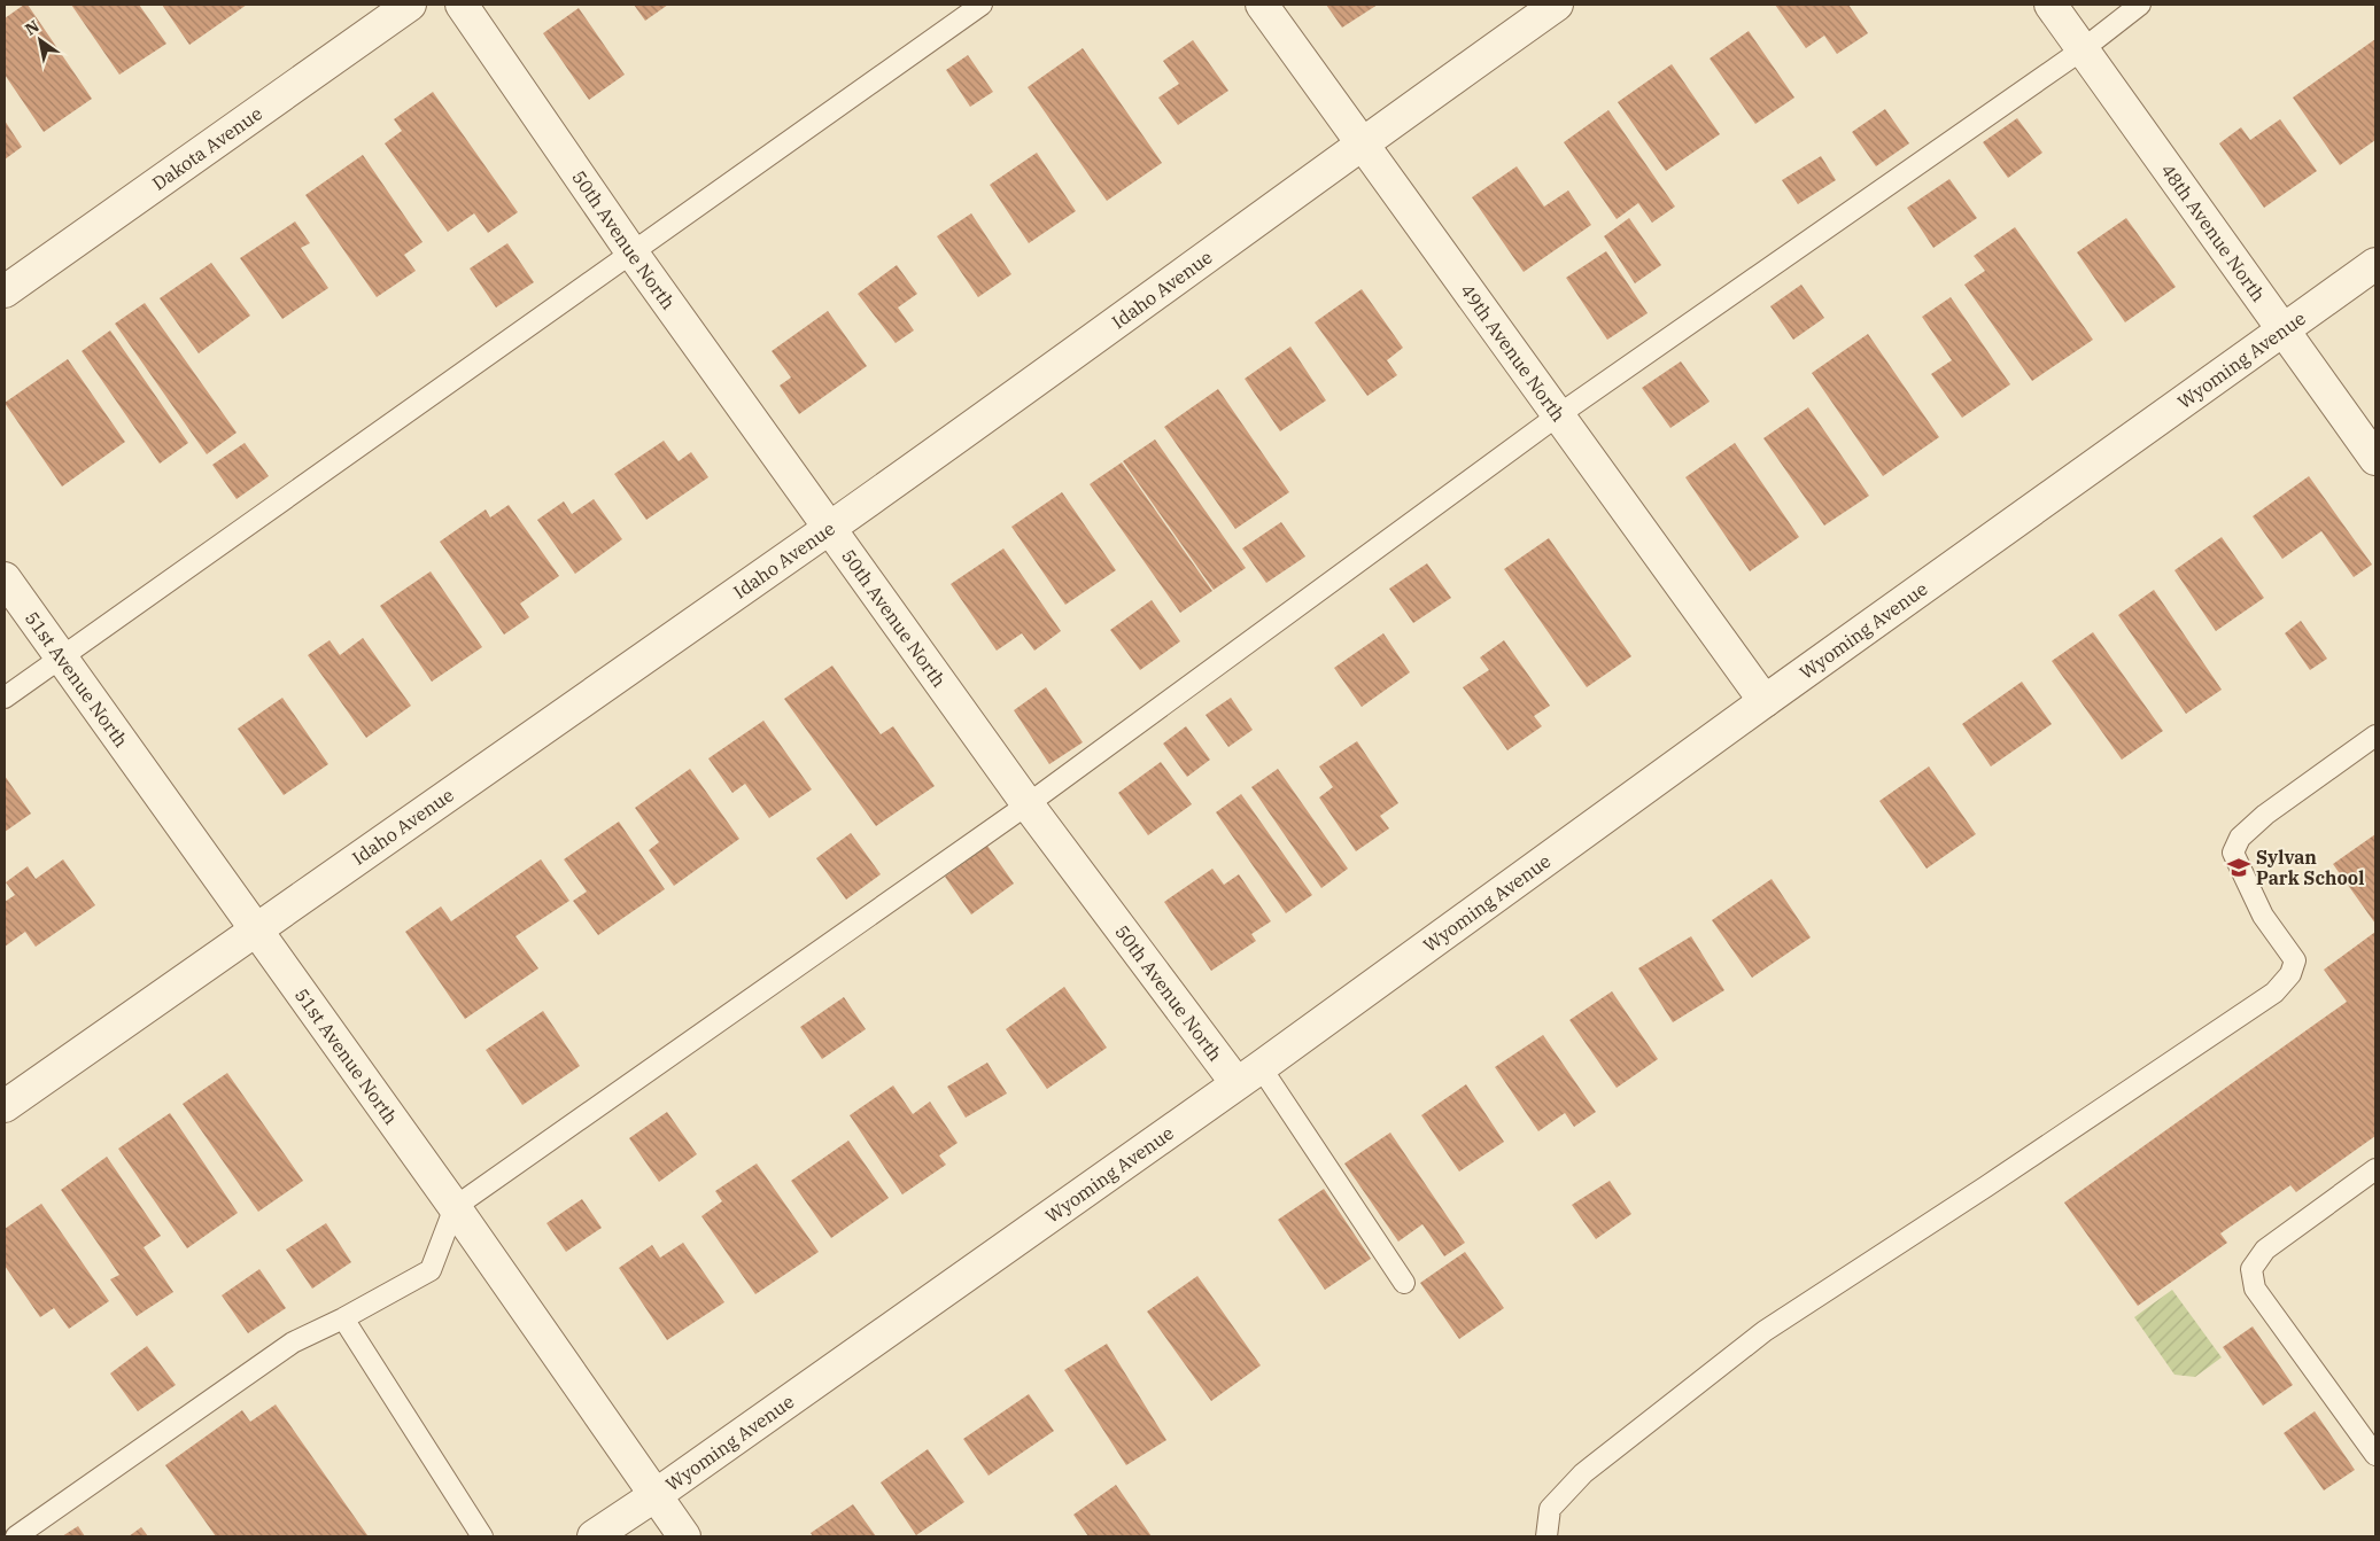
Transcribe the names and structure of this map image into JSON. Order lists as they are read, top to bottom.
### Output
{
  "streets": {
    "street": [
      "Dakota Avenue",
      "48th Avenue North",
      "50th Avenue North",
      "Idaho Avenue",
      "49th Avenue North",
      "Wyoming Avenue",
      "51st Avenue North"
    ]
  },
  "crossings": [
    ["48th Avenue North", "Wyoming Avenue"],
    ["50th Avenue North", "Idaho Avenue"],
    ["50th Avenue North", "Wyoming Avenue"],
    ["Idaho Avenue", "49th Avenue North"],
    ["Idaho Avenue", "51st Avenue North"],
    ["49th Avenue North", "Wyoming Avenue"],
    ["Wyoming Avenue", "51st Avenue North"]
  ],
  "places": {
    "school or university": ["Sylvan Park School"]
  },
  "north": "top left"
}
